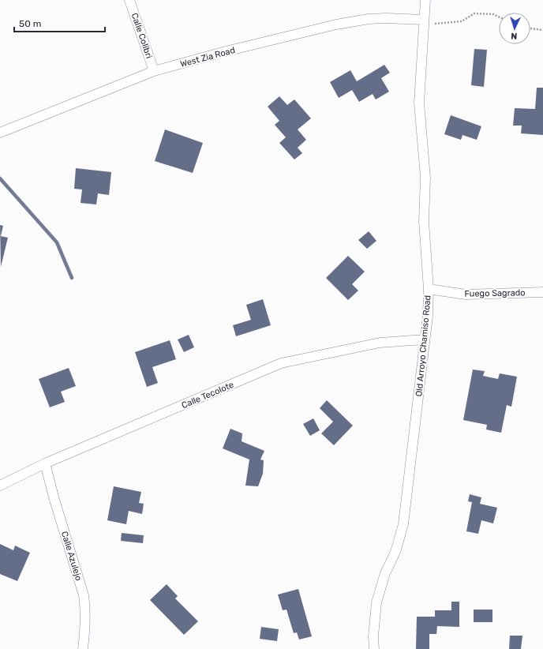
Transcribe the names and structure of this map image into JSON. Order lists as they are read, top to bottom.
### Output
{
  "streets": {
    "street": [
      "Calle Colibri",
      "West Zia Road",
      "Fuego Sagrado",
      "Old Arroyo Chamiso Road",
      "Calle Tecolote",
      "Calle Azulejo"
    ]
  },
  "crossings": [
    ["Calle Colibri", "West Zia Road"],
    ["West Zia Road", "Old Arroyo Chamiso Road"],
    ["Fuego Sagrado", "Old Arroyo Chamiso Road"],
    ["Old Arroyo Chamiso Road", "Calle Tecolote"],
    ["Calle Tecolote", "Calle Azulejo"]
  ],
  "scale_bar": "50 m",
  "north": "bottom"
}
